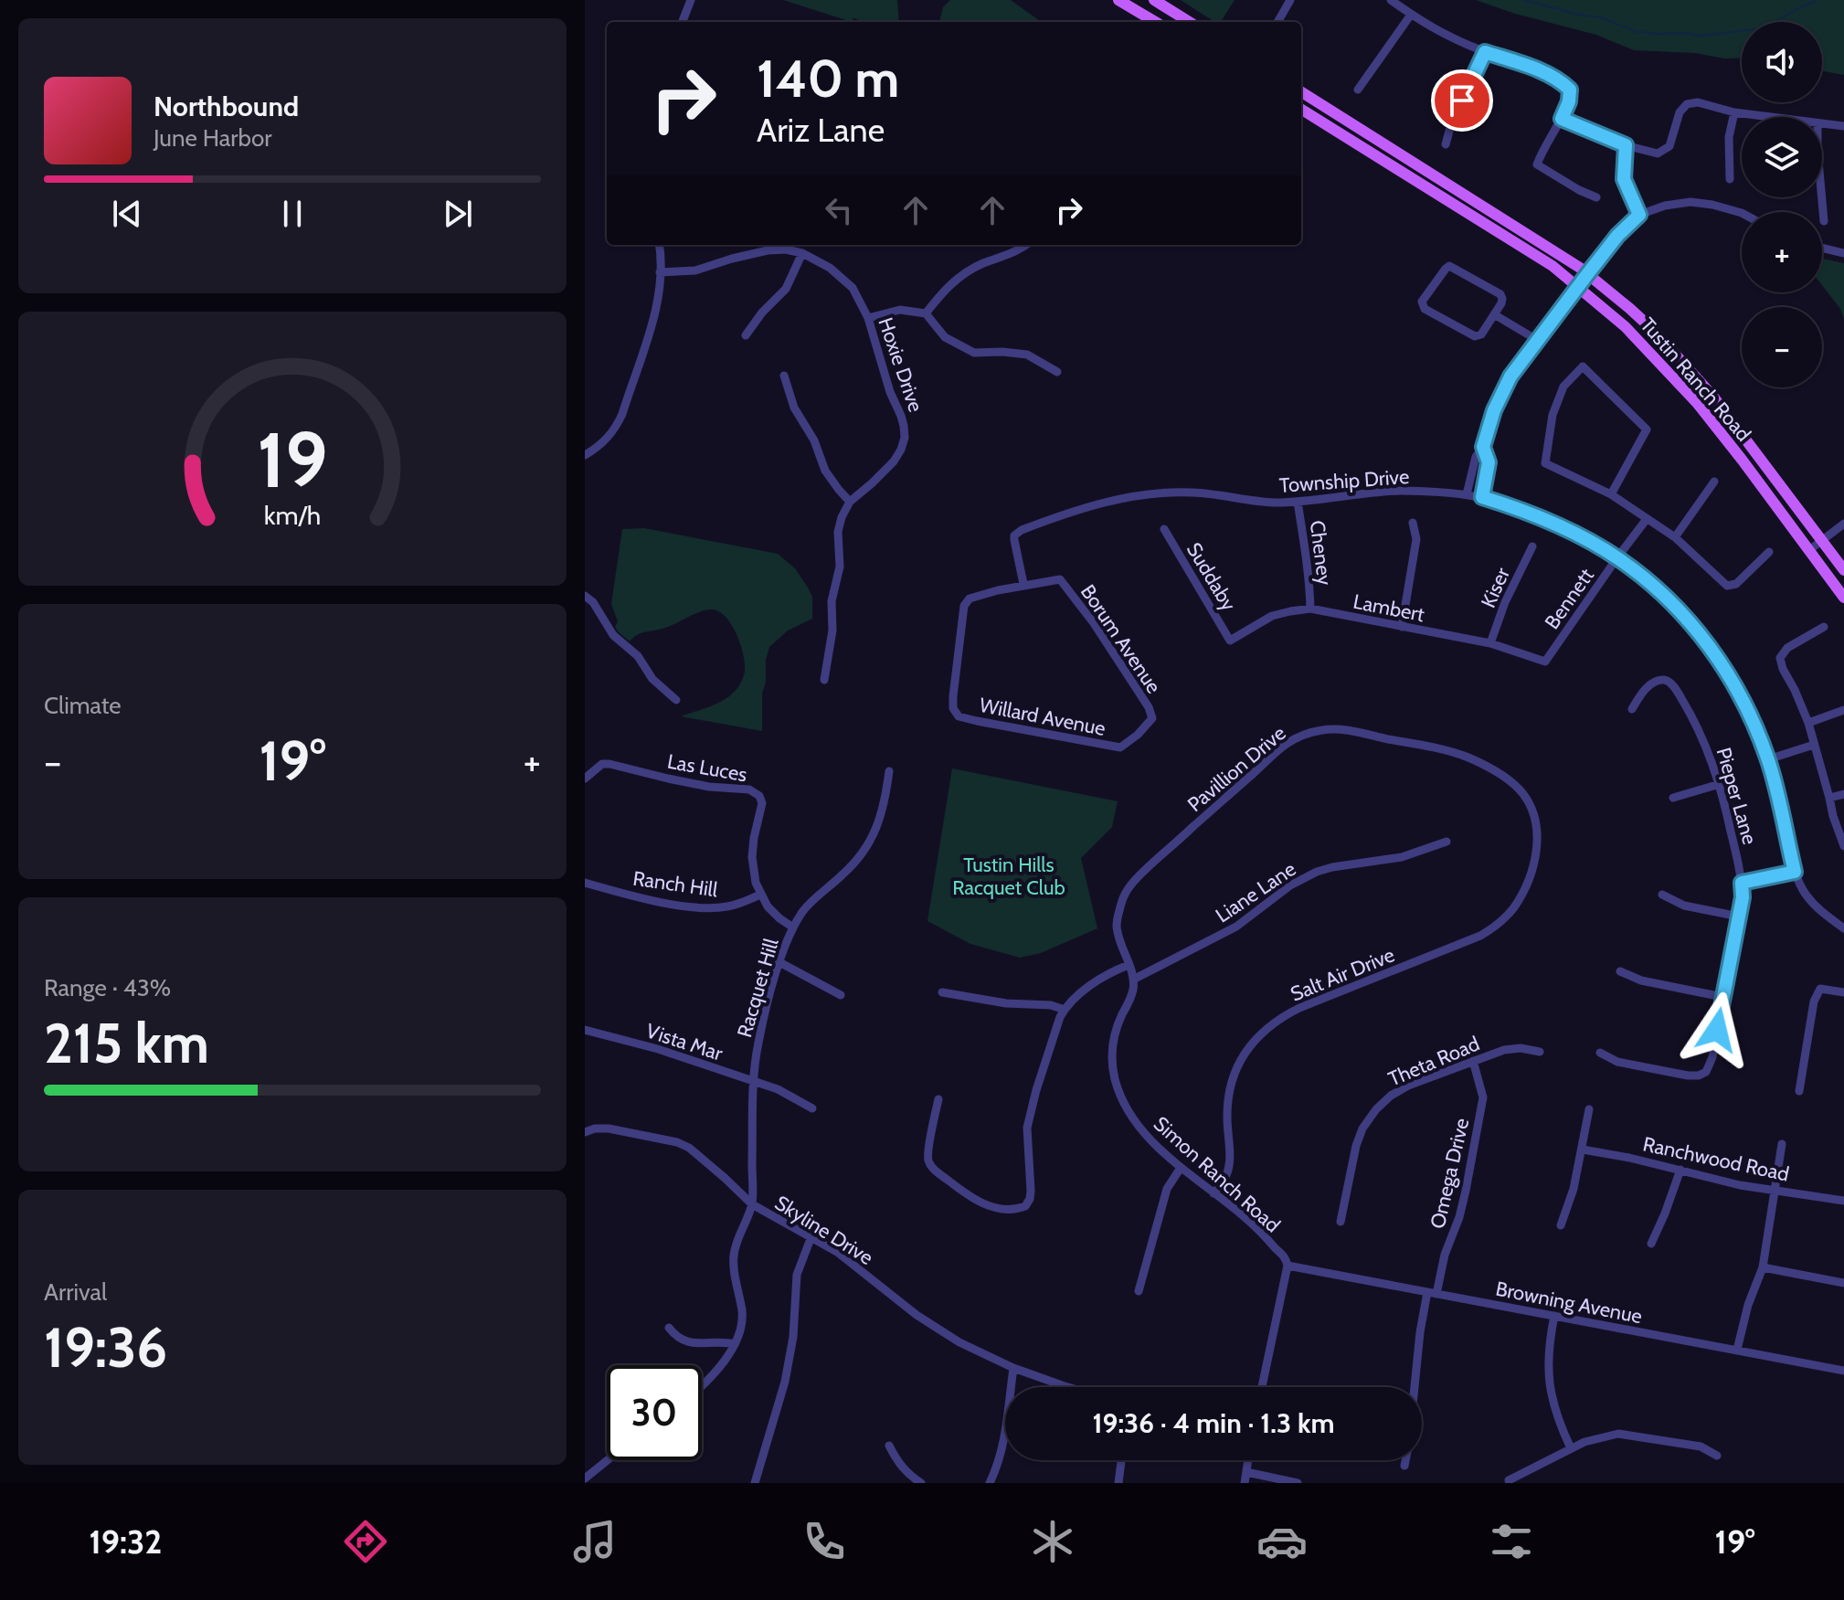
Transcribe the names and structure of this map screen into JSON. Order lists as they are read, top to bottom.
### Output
{
  "streets": {
    "main road": ["Tustin Ranch Road"],
    "street": [
      "Hoxie Drive",
      "Township Drive",
      "Cheney",
      "Suddaby",
      "Kiser",
      "Bennett",
      "Lambert",
      "Borum Avenue",
      "Willard Avenue",
      "Las Luces",
      "Pavillion Drive",
      "Pieper Lane",
      "Ranch Hill",
      "Liane Lane",
      "Salt Air Drive",
      "Racquet Hill",
      "Vista Mar",
      "Theta Road",
      "Ranchwood Road",
      "Omega Drive",
      "Simon Ranch Road",
      "Skyline Drive",
      "Browning Avenue"
    ]
  },
  "crossings": [
    ["Township Drive", "Cheney"],
    ["Township Drive", "Bennett"],
    ["Township Drive", "Borum Avenue"],
    ["Township Drive", "Willard Avenue"],
    ["Cheney", "Lambert"],
    ["Suddaby", "Lambert"],
    ["Kiser", "Lambert"],
    ["Bennett", "Lambert"],
    ["Borum Avenue", "Willard Avenue"],
    ["Las Luces", "Ranch Hill"],
    ["Las Luces", "Racquet Hill"],
    ["Pavillion Drive", "Liane Lane"],
    ["Pavillion Drive", "Salt Air Drive"],
    ["Pavillion Drive", "Simon Ranch Road"],
    ["Liane Lane", "Simon Ranch Road"],
    ["Salt Air Drive", "Simon Ranch Road"],
    ["Racquet Hill", "Vista Mar"],
    ["Racquet Hill", "Skyline Drive"],
    ["Theta Road", "Omega Drive"],
    ["Omega Drive", "Browning Avenue"],
    ["Simon Ranch Road", "Browning Avenue"]
  ],
  "parks": ["Tustin Hills Racquet Club"],
  "page": {
    "map_buttons": ["+", "−"],
    "turn": ["140 m", "Ariz Lane"],
    "song": ["Northbound", "June Harbor"],
    "tile": [
      "Climate",
      ["Range · 43%", "215 km"],
      ["Arrival", "19:36"]
    ],
    "heat": ["−", "19°", "+"],
    "limit": "30",
    "trip": "19:36 · 4 min · 1.3 km",
    "tabs": ["19:32", "19°"],
    "gauge": ["19", "km/h"]
  }
}
